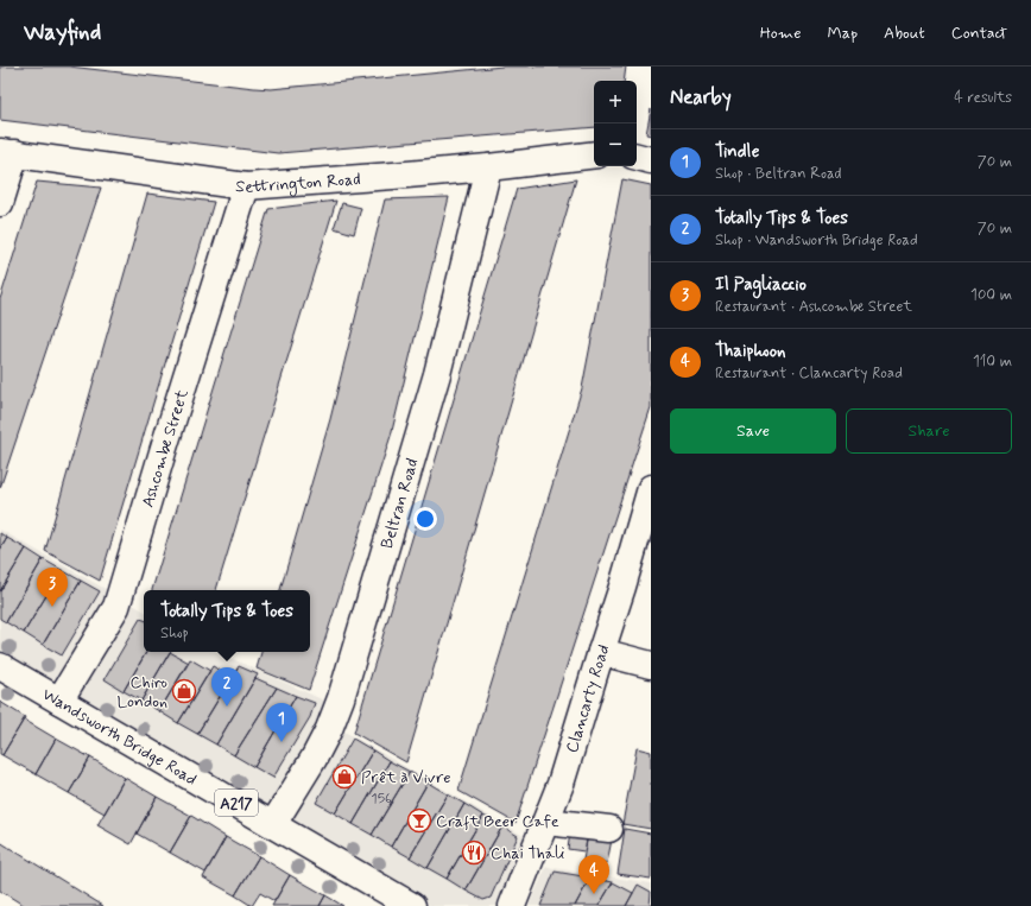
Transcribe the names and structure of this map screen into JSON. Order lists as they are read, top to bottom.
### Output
{
  "streets": {
    "street": [
      "Settrington Road",
      "Ashcombe Street",
      "Beltran Road",
      "Clancarty Road",
      "Wandsworth Bridge Road",
      "A217"
    ]
  },
  "crossings": [
    ["Settrington Road", "Ashcombe Street"],
    ["Settrington Road", "Beltran Road"],
    ["Ashcombe Street", "Wandsworth Bridge Road"],
    ["Beltran Road", "Wandsworth Bridge Road"]
  ],
  "places": {
    "shop": ["Chiro London", "Prêt à Vivre"],
    "bar": ["Craft Beer Cafe"],
    "restaurant": ["Chai Thali"]
  },
  "house_numbers": ["156"],
  "page": {
    "header": "Wayfind",
    "nav": [
      "Home",
      "Map",
      "About",
      "Contact"
    ],
    "heading": ["Nearby", "4 results"],
    "map_buttons": ["+", "−"],
    "list": [
      {
        "mark": "1",
        "name": "Tindle",
        "note": "Shop · Beltran Road",
        "value": "70 m"
      },
      {
        "mark": "2",
        "name": "Totally Tips & Toes",
        "note": "Shop · Wandsworth Bridge Road",
        "value": "70 m"
      },
      {
        "mark": "3",
        "name": "Il Pagliaccio",
        "note": "Restaurant · Ashcombe Street",
        "value": "100 m"
      },
      {
        "mark": "4",
        "name": "Thaiphoon",
        "note": "Restaurant · Clancarty Road",
        "value": "110 m"
      }
    ],
    "buttons": ["Save", "Share"],
    "pins": [
      "3",
      "2",
      "1",
      "4"
    ],
    "popup": ["Totally Tips & Toes", "Shop"]
  }
}
